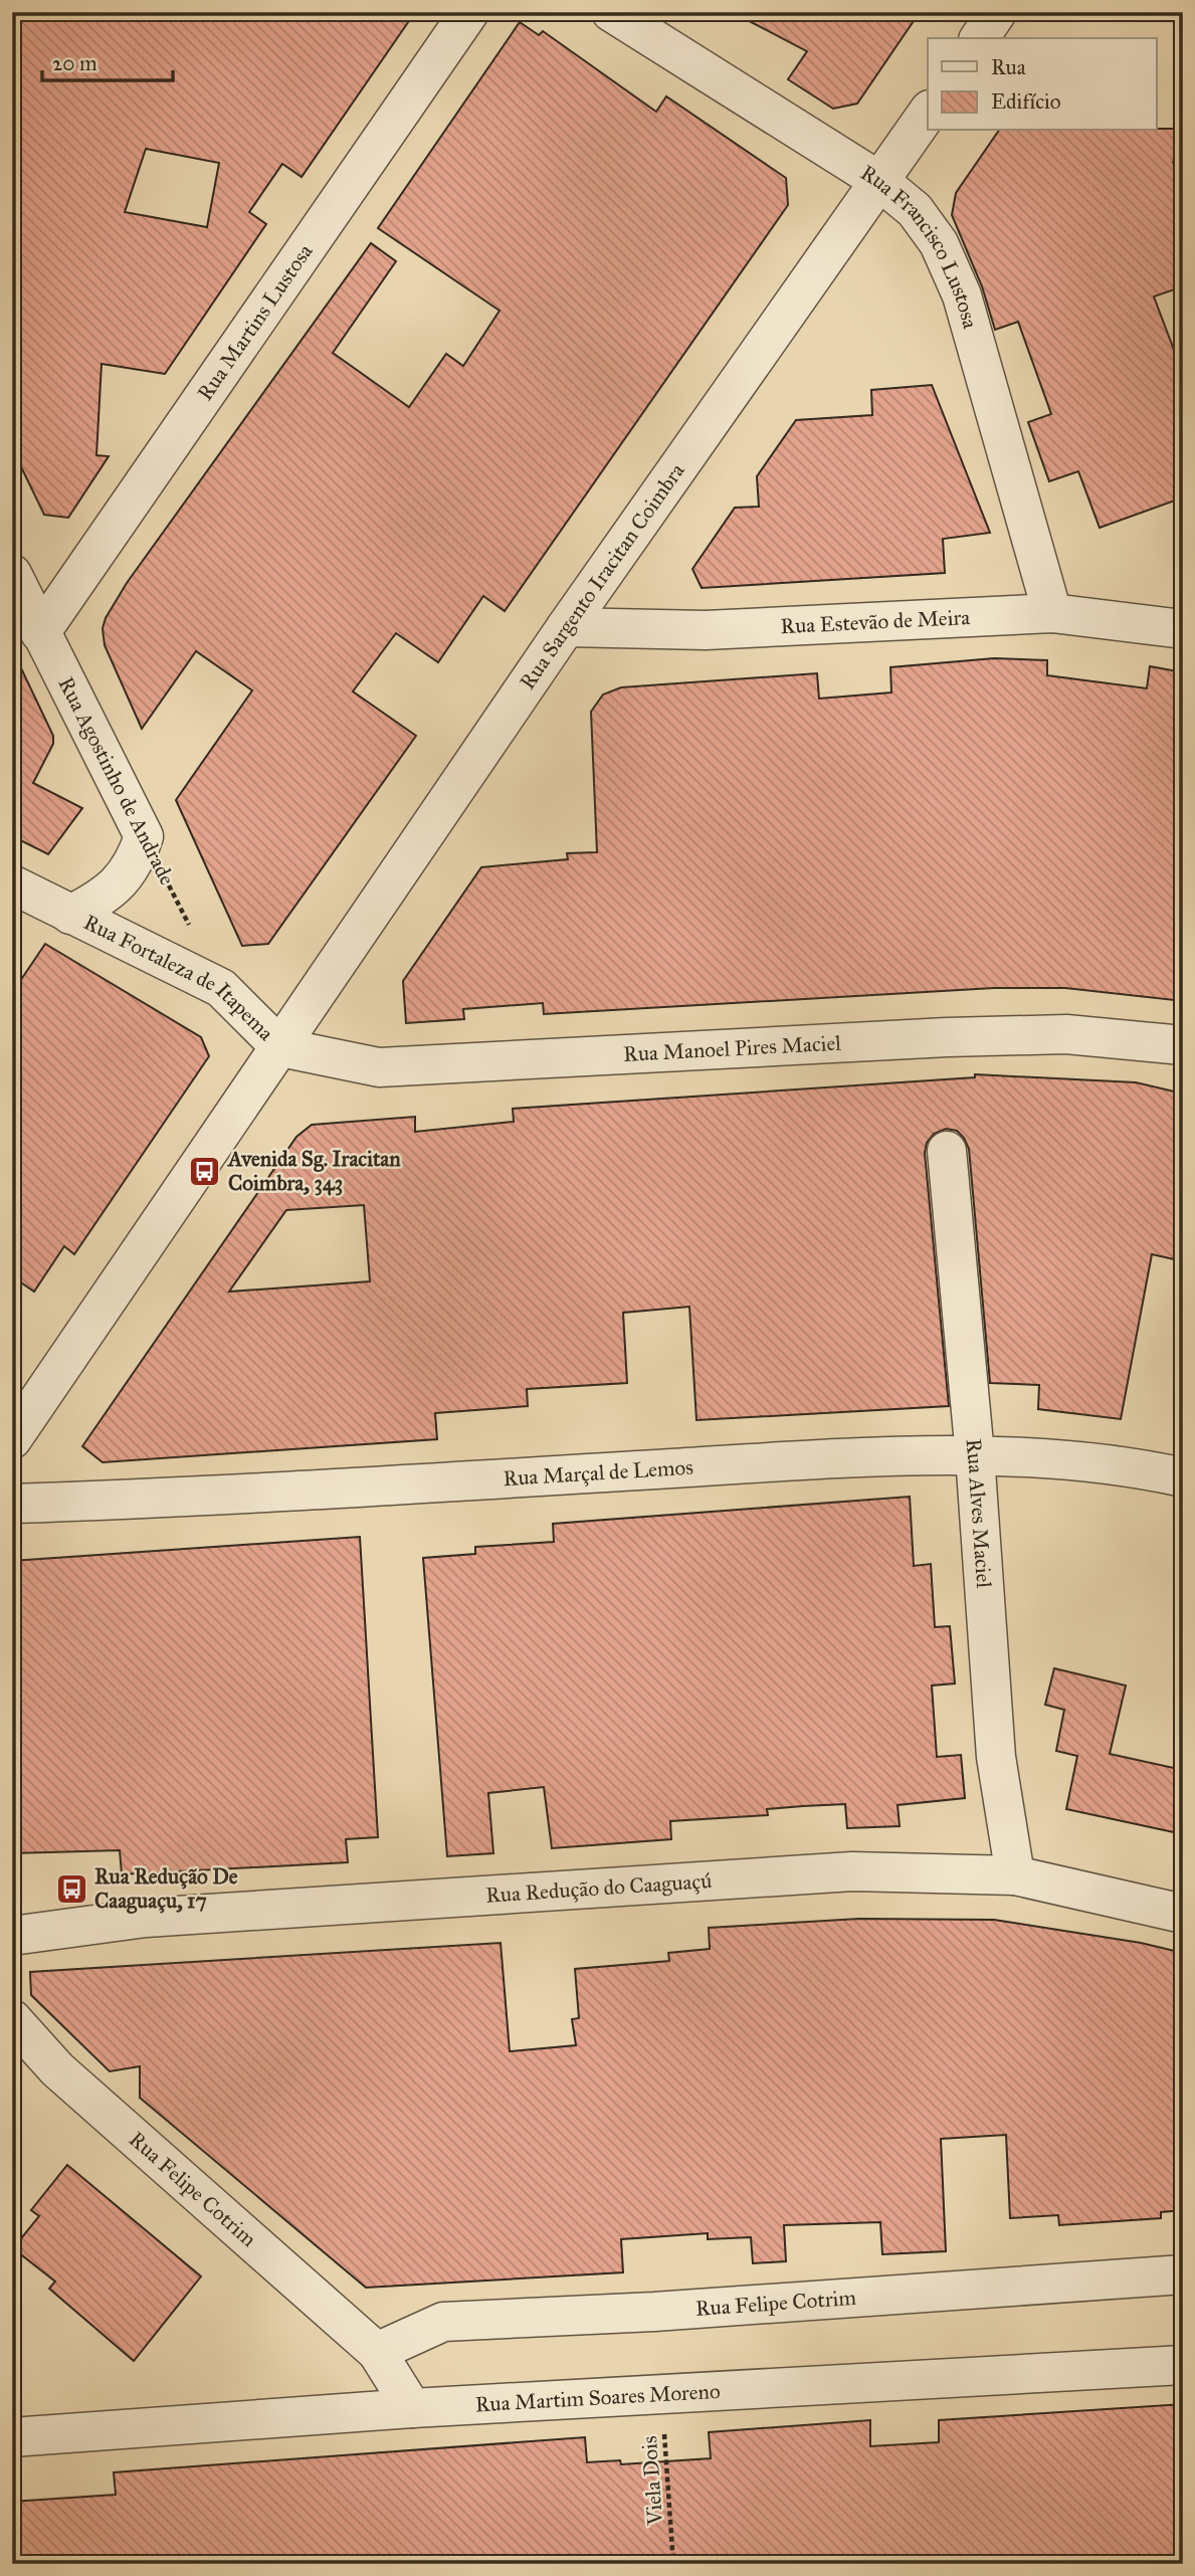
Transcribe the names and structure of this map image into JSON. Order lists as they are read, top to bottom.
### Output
{
  "streets": {
    "street": [
      "Rua Francisco Lustosa",
      "Rua Martins Lustosa",
      "Rua Sargento Iracitan Coimbra",
      "Rua Estevão de Meira",
      "Rua Agostinho de Andrade",
      "Rua Fortaleza de Itapema",
      "Rua Manoel Pires Maciel",
      "Rua Marçal de Lemos",
      "Rua Alves Maciel",
      "Rua Redução do Caaguaçú",
      "Rua Felipe Cotrim",
      "Rua Martim Soares Moreno"
    ],
    "path": ["Viela Dois"]
  },
  "crossings": [
    ["Rua Francisco Lustosa", "Rua Sargento Iracitan Coimbra"],
    ["Rua Francisco Lustosa", "Rua Estevão de Meira"],
    ["Rua Martins Lustosa", "Rua Agostinho de Andrade"],
    ["Rua Sargento Iracitan Coimbra", "Rua Estevão de Meira"],
    ["Rua Sargento Iracitan Coimbra", "Rua Fortaleza de Itapema"],
    ["Rua Sargento Iracitan Coimbra", "Rua Manoel Pires Maciel"],
    ["Rua Agostinho de Andrade", "Rua Fortaleza de Itapema"],
    ["Rua Fortaleza de Itapema", "Rua Manoel Pires Maciel"],
    ["Rua Marçal de Lemos", "Rua Alves Maciel"],
    ["Rua Alves Maciel", "Rua Redução do Caaguaçú"],
    ["Rua Felipe Cotrim", "Rua Martim Soares Moreno"],
    ["Rua Martim Soares Moreno", "Viela Dois"]
  ],
  "places": {
    "bus stop": ["Avenida Sg. Iracitan Coimbra, 343", "Rua Redução De Caaguaçu, 17"]
  },
  "legend": ["Rua", "Edifício"],
  "scale_bar": "20 m"
}
